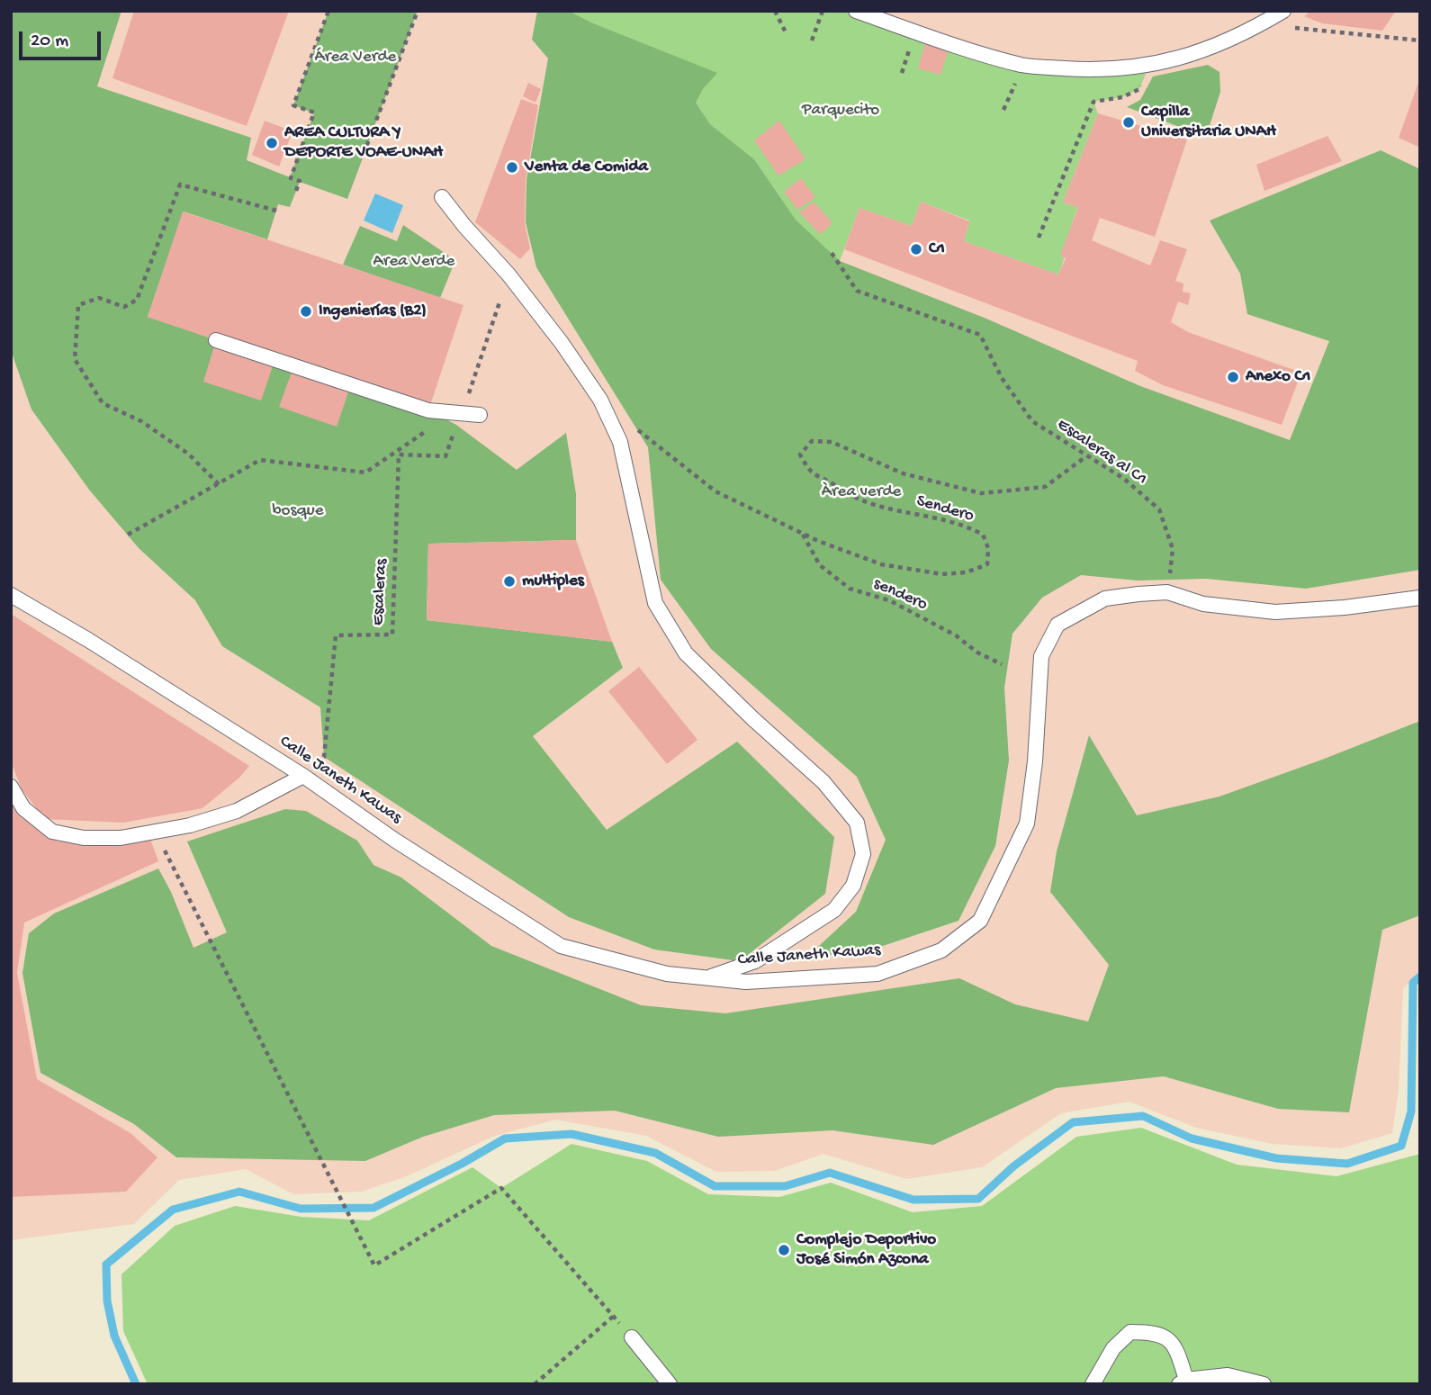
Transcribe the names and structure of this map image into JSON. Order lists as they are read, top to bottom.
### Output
{
  "streets": {
    "lane": ["Calle Janeth Kawas"],
    "path": [
      "Escaleras al C1",
      "Sendero",
      "Escaleras",
      "sendero"
    ]
  },
  "crossings": [
    ["Escaleras al C1", "Sendero"],
    ["Escaleras al C1", "Calle Janeth Kawas"],
    ["Sendero", "sendero"]
  ],
  "parks": [
    "Área Verde",
    "Parquecito",
    "Area Verde",
    "Àrea verde",
    "bosque"
  ],
  "places": [
    "Capilla Universitaria UNAH",
    "AREA CULTURA Y DEPORTE VOAE-UNAH",
    "Venta de Comida",
    "C1",
    "Ingenierías (B2)",
    "Anexo C1",
    "multiples",
    "Complejo Deportivo José Simón Azcona"
  ],
  "scale_bar": "20 m"
}
